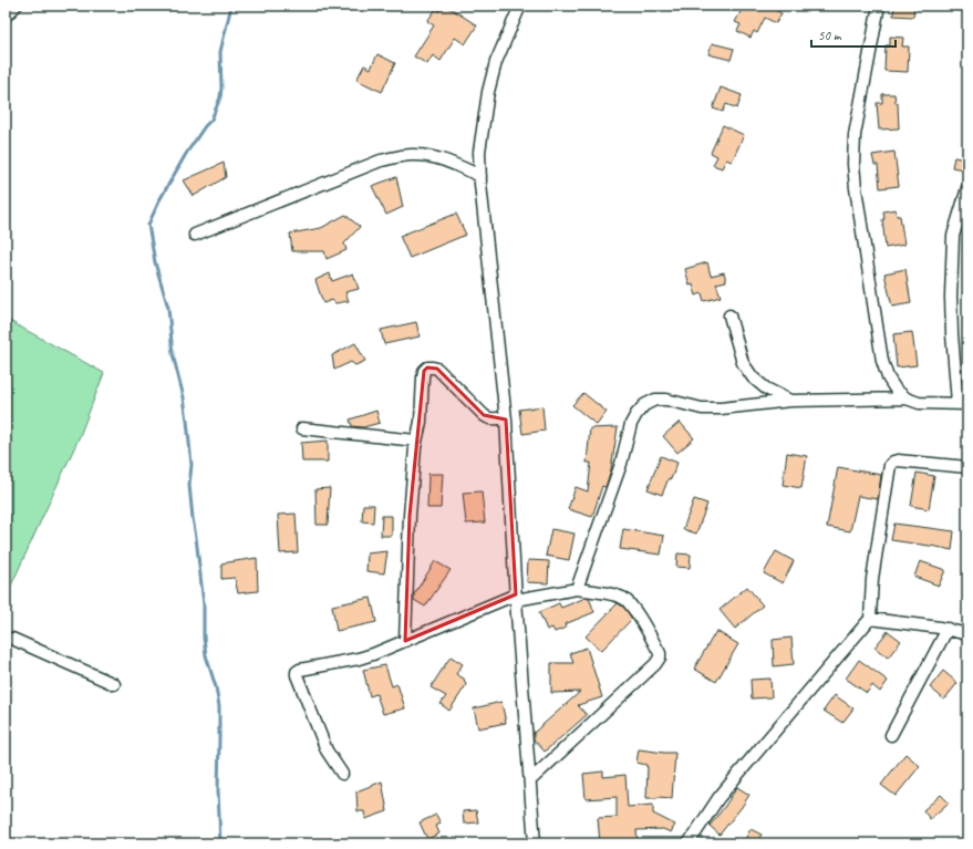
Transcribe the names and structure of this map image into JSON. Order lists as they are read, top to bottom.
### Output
{
  "scale_bar": "50 m"
}
